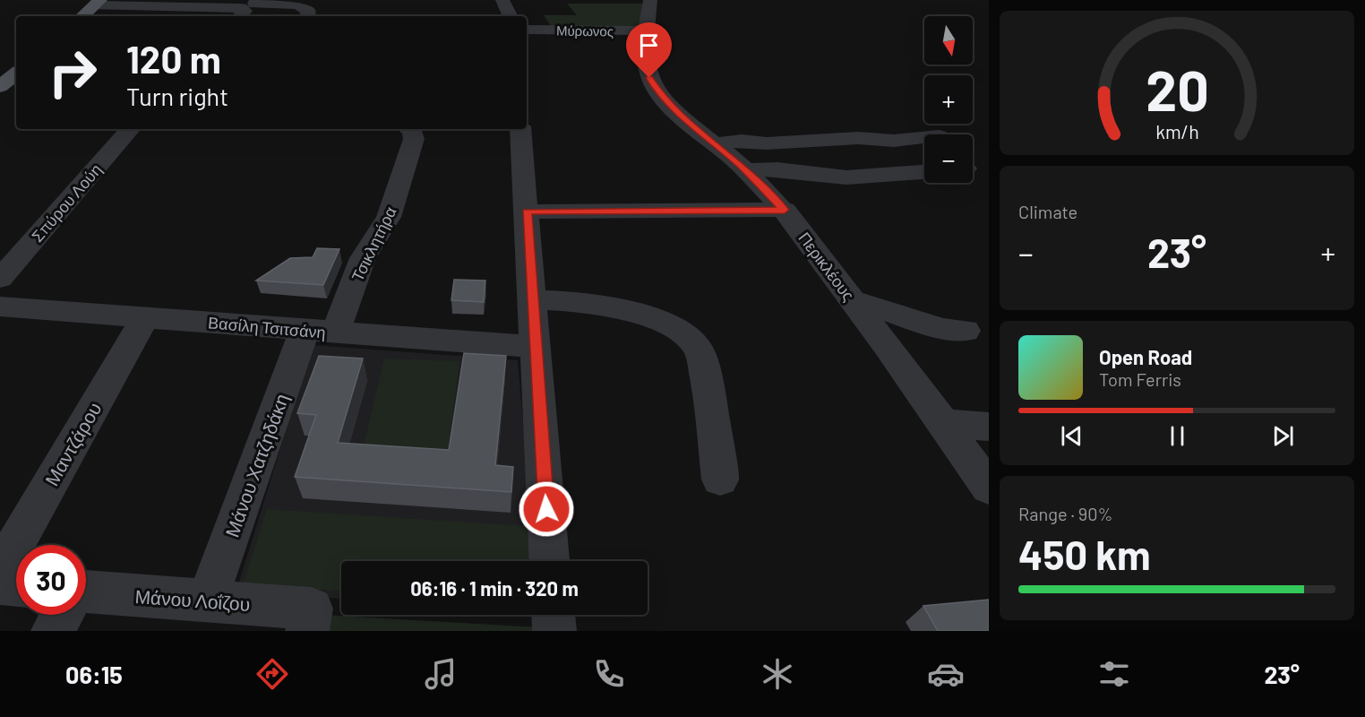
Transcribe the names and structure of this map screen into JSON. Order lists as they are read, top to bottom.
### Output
{
  "streets": {
    "street": [
      "Μύρωνος",
      "Σπύρου Λούη",
      "Τσικλητήρα",
      "Περικλέους",
      "Βασίλη Τσιτσάνη",
      "Μαντζάρου",
      "Μάνου Χατζηδάκη",
      "Μάνου Λοΐζου"
    ]
  },
  "crossings": [
    ["Μύρωνος", "Περικλέους"],
    ["Τσικλητήρα", "Βασίλη Τσιτσάνη"],
    ["Τσικλητήρα", "Μάνου Χατζηδάκη"],
    ["Βασίλη Τσιτσάνη", "Μαντζάρου"],
    ["Βασίλη Τσιτσάνη", "Μάνου Χατζηδάκη"],
    ["Μάνου Χατζηδάκη", "Μάνου Λοΐζου"]
  ],
  "north": "bottom",
  "page": {
    "map_buttons": ["+", "−"],
    "turn": ["120 m", "Turn right"],
    "tile": [
      "Climate",
      ["Range · 90%", "450 km"]
    ],
    "heat": ["−", "23°", "+"],
    "song": ["Open Road", "Tom Ferris"],
    "limit": "30",
    "trip": "06:16 · 1 min · 320 m",
    "tabs": ["06:15", "23°"],
    "gauge": ["20", "km/h"]
  }
}
